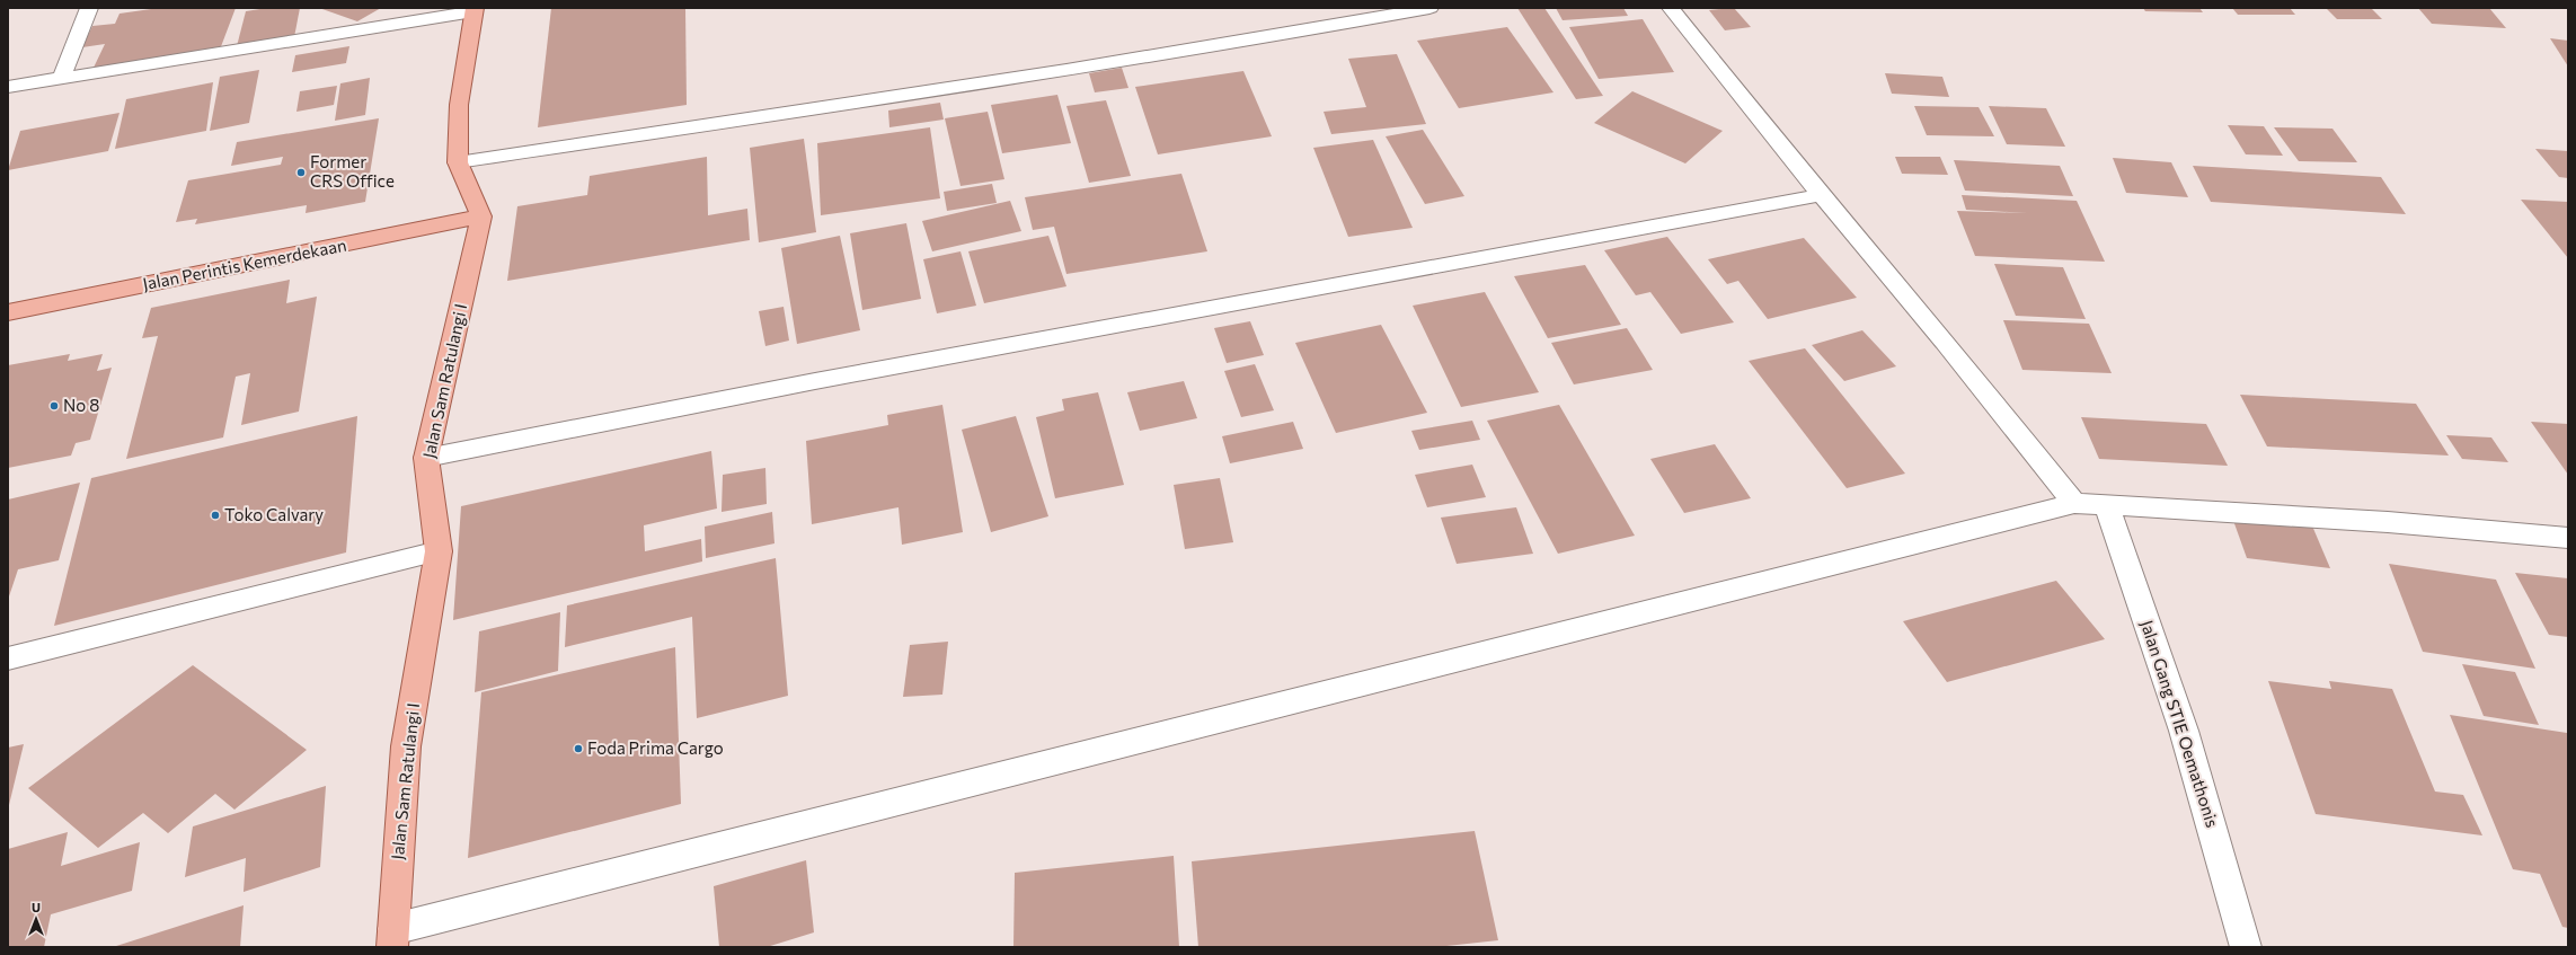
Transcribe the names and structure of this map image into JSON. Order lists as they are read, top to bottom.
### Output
{
  "streets": {
    "main road": ["Jalan Perintis Kemerdekaan", "Jalan Sam Ratulangi I"],
    "street": ["Jalan Gang STIE Oemathonis"]
  },
  "crossings": [
    ["Jalan Perintis Kemerdekaan", "Jalan Sam Ratulangi I"]
  ],
  "places": [
    "Former CRS Office",
    "No 8",
    "Toko Calvary",
    "Foda Prima Cargo"
  ],
  "north": "top"
}
